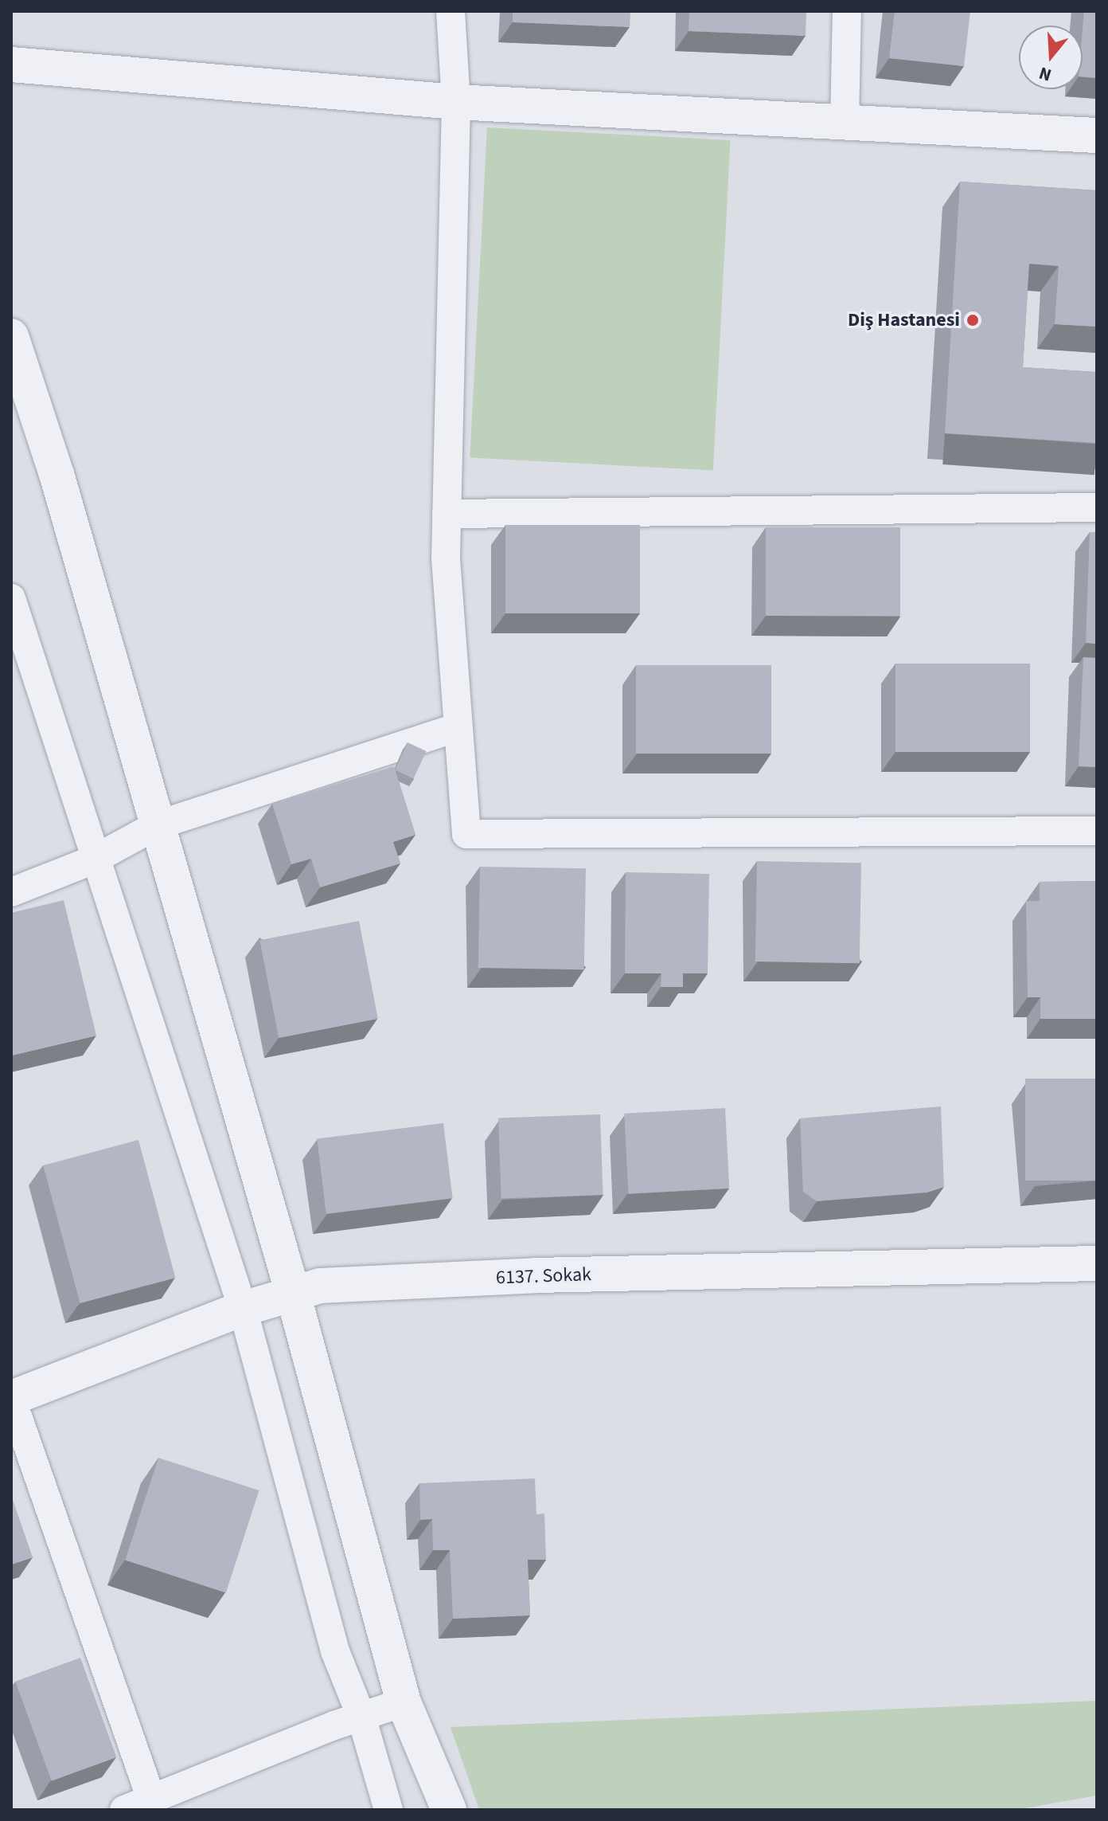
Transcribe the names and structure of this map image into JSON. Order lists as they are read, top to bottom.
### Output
{
  "streets": {
    "street": ["6137. Sokak"]
  },
  "places": ["Diş Hastanesi"],
  "north": "bottom"
}
